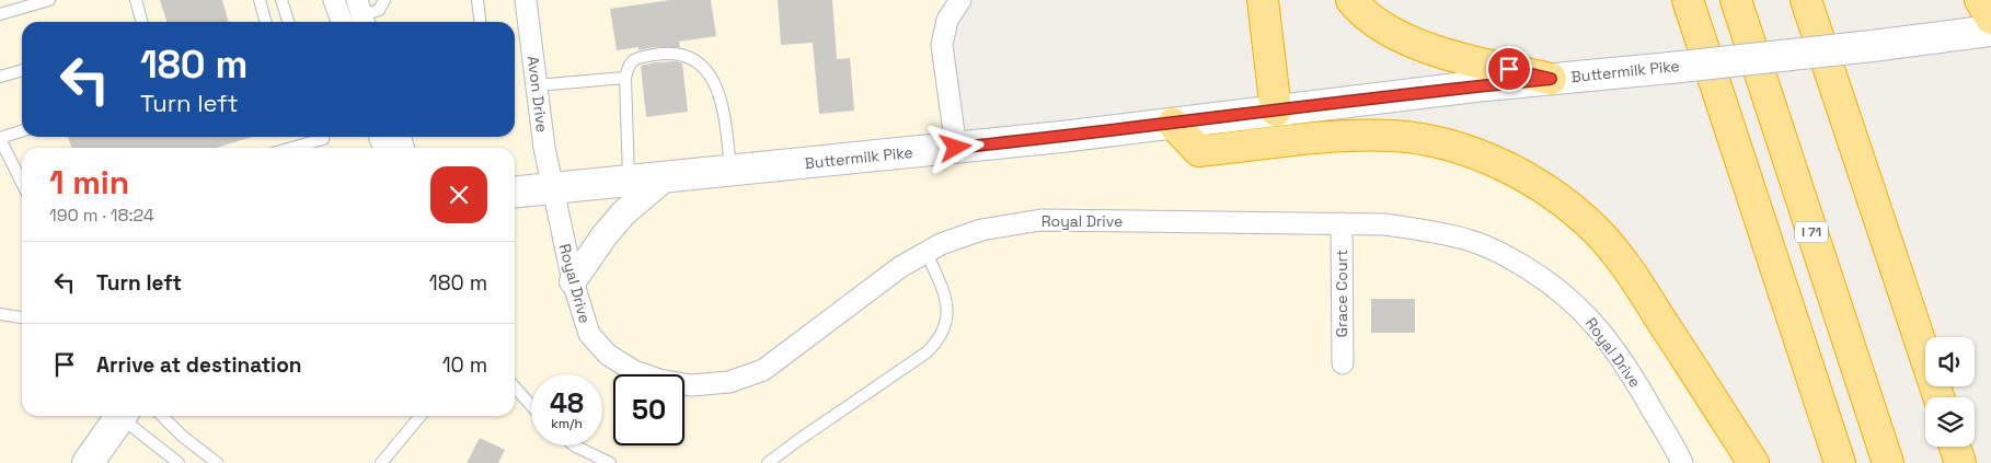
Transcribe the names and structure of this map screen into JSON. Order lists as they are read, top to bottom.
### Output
{
  "streets": {
    "highway": ["I 71"],
    "main road": ["Buttermilk Pike"],
    "street": ["Avon Drive", "Royal Drive", "Grace Court"]
  },
  "crossings": [
    ["Buttermilk Pike", "Avon Drive"],
    ["Buttermilk Pike", "Royal Drive"],
    ["Avon Drive", "Royal Drive"],
    ["Royal Drive", "Grace Court"]
  ],
  "page": {
    "turn": ["180 m", "Turn left"],
    "heading": ["1 min", "190 m · 18:24"],
    "list": [
      {
        "name": "Turn left",
        "value": "180 m"
      },
      {
        "name": "Arrive at destination",
        "value": "10 m"
      }
    ],
    "speed": "48 km/h",
    "limit": "50"
  }
}
